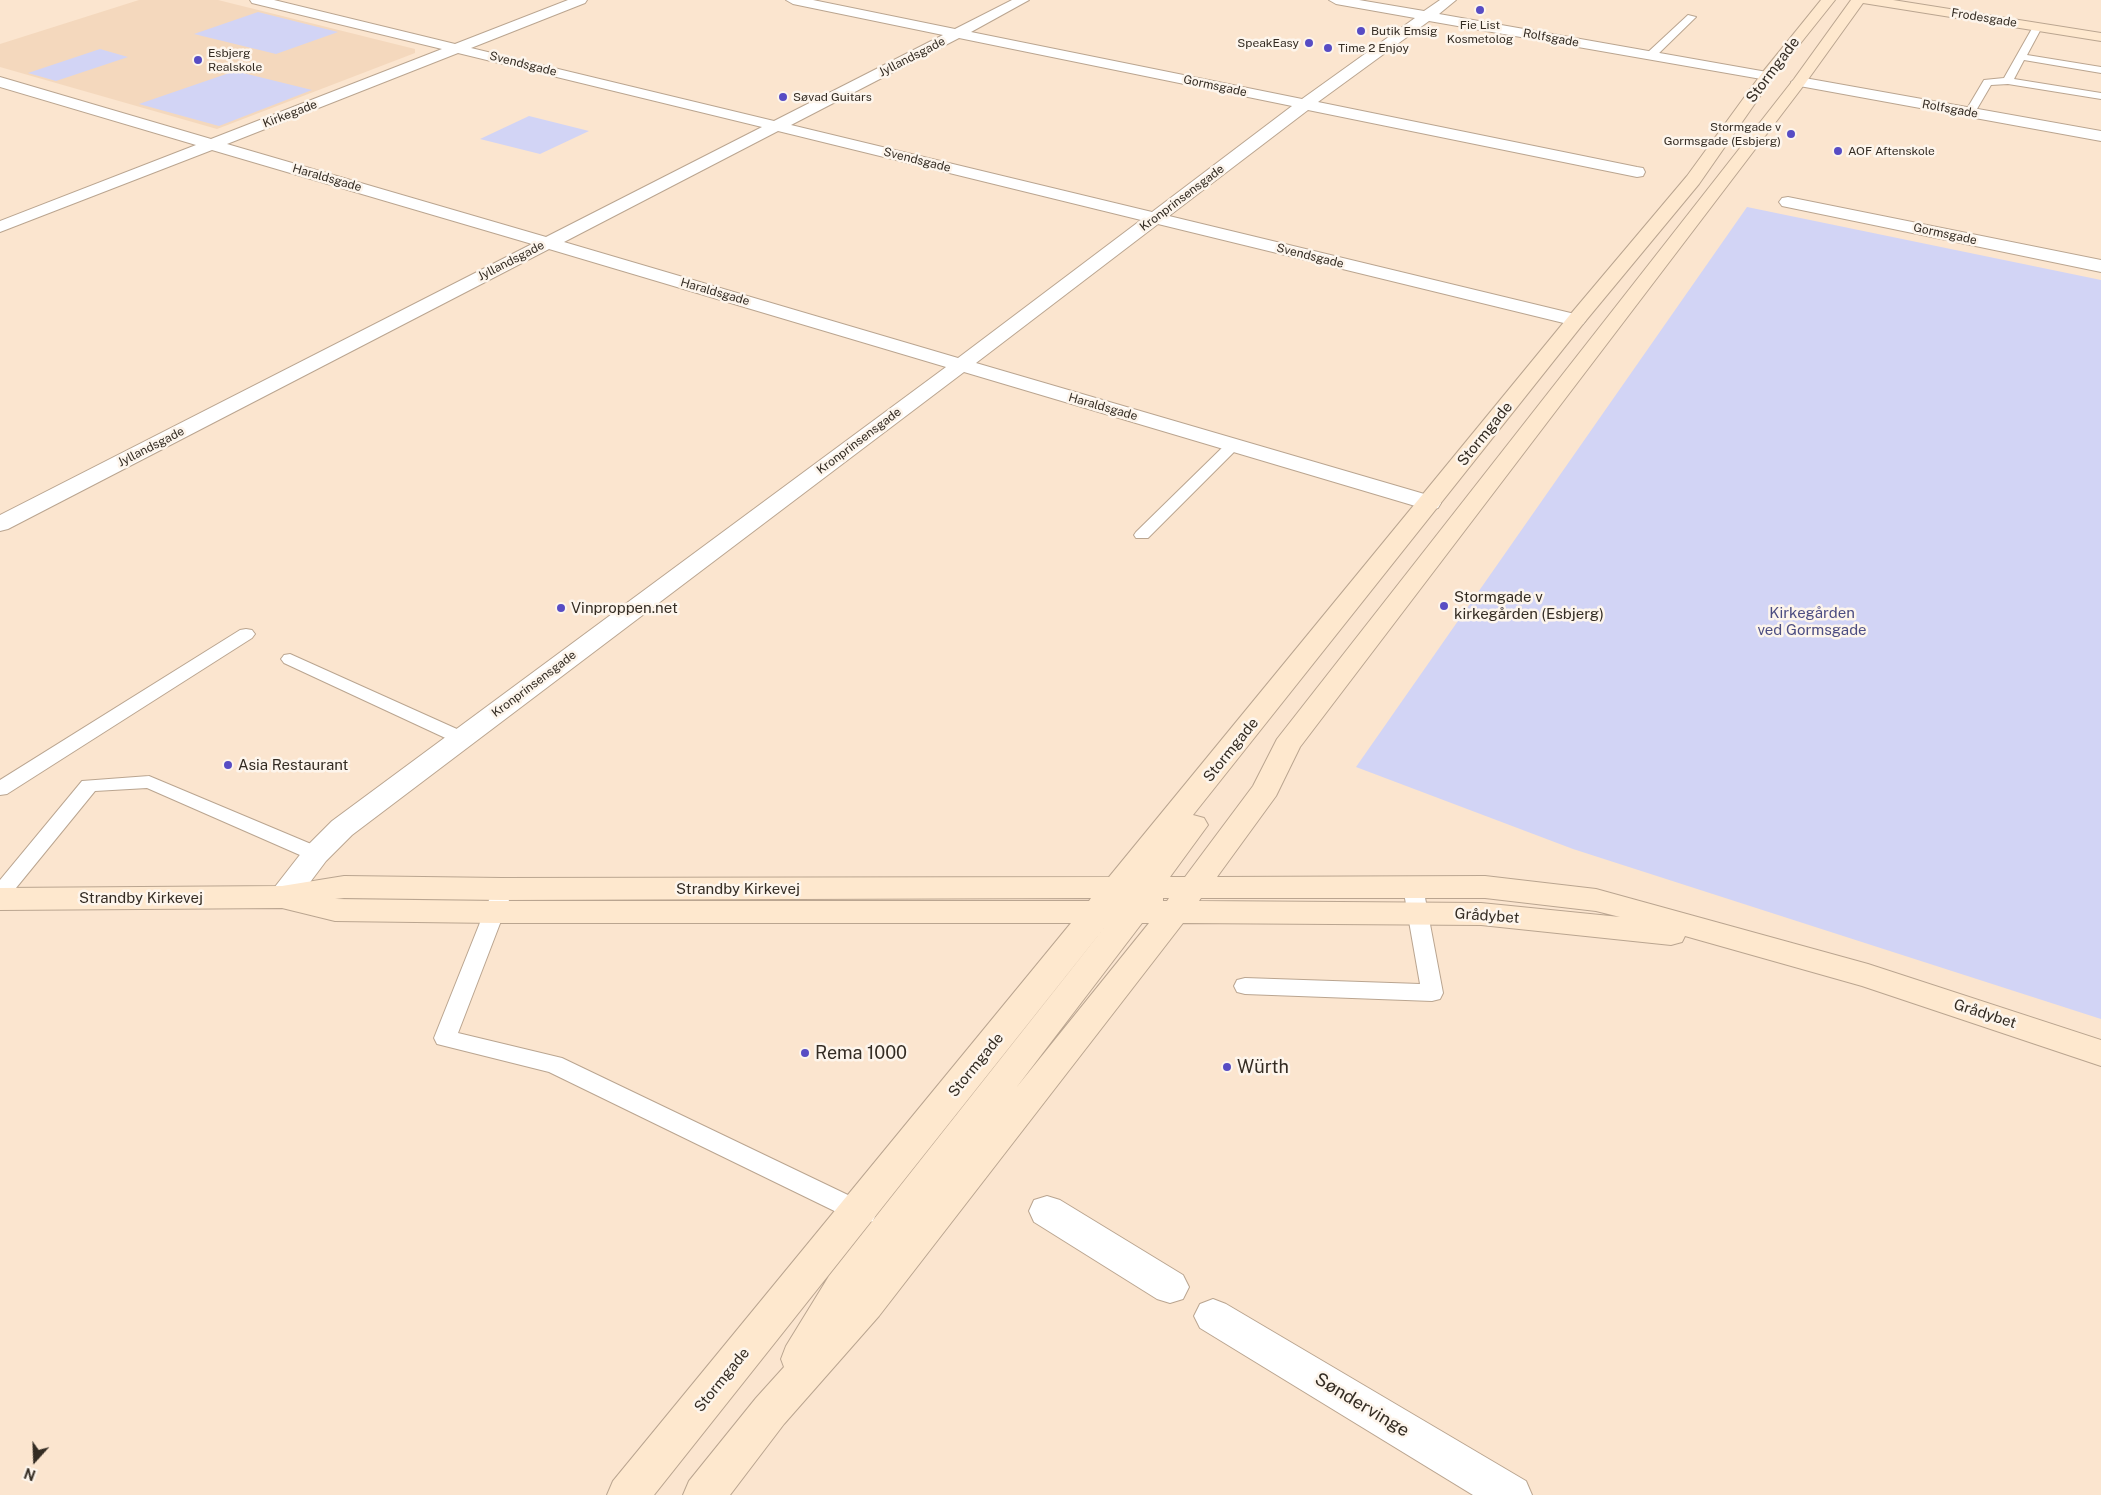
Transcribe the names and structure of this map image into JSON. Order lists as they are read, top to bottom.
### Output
{
  "streets": {
    "street": [
      "Frodesgade",
      "Rolfsgade",
      "Jyllandsgade",
      "Svendsgade",
      "Stormgade",
      "Gormsgade",
      "Kirkegade",
      "Haraldsgade",
      "Kronprinsensgade",
      "Strandby Kirkevej",
      "Grådybet",
      "Søndervinge"
    ]
  },
  "crossings": [
    ["Rolfsgade", "Stormgade"],
    ["Rolfsgade", "Kronprinsensgade"],
    ["Jyllandsgade", "Svendsgade"],
    ["Jyllandsgade", "Gormsgade"],
    ["Jyllandsgade", "Haraldsgade"],
    ["Svendsgade", "Stormgade"],
    ["Svendsgade", "Kirkegade"],
    ["Svendsgade", "Kronprinsensgade"],
    ["Stormgade", "Haraldsgade"],
    ["Stormgade", "Strandby Kirkevej"],
    ["Stormgade", "Grådybet"],
    ["Gormsgade", "Kronprinsensgade"],
    ["Kirkegade", "Haraldsgade"],
    ["Haraldsgade", "Kronprinsensgade"],
    ["Kronprinsensgade", "Strandby Kirkevej"],
    ["Strandby Kirkevej", "Grådybet"]
  ],
  "parks": ["Kirkegården ved Gormsgade"],
  "places": [
    "Fie List Kosmetolog",
    "Butik Emsig",
    "SpeakEasy",
    "Time 2 Enjoy",
    "Esbjerg Realskole",
    "Søvad Guitars",
    "Stormgade v Gormsgade (Esbjerg)",
    "AOF Aftenskole",
    "Stormgade v kirkegården (Esbjerg)",
    "Vinproppen.net",
    "Asia Restaurant",
    "Rema 1000",
    "Würth"
  ],
  "north": "bottom"
}
